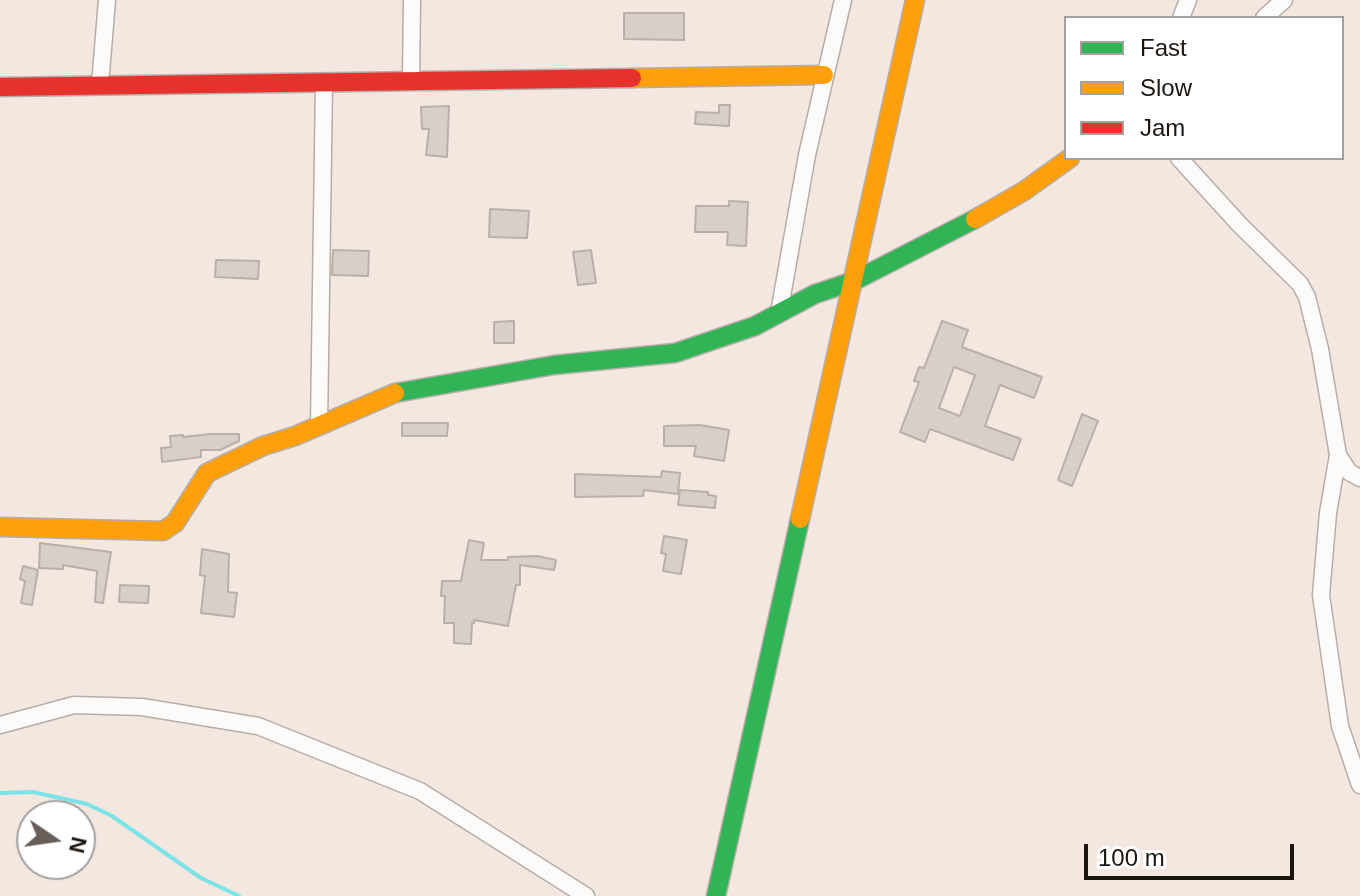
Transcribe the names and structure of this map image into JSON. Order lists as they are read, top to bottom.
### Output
{
  "legend": ["Fast", "Slow", "Jam"],
  "scale_bar": "100 m",
  "north": "right"
}
